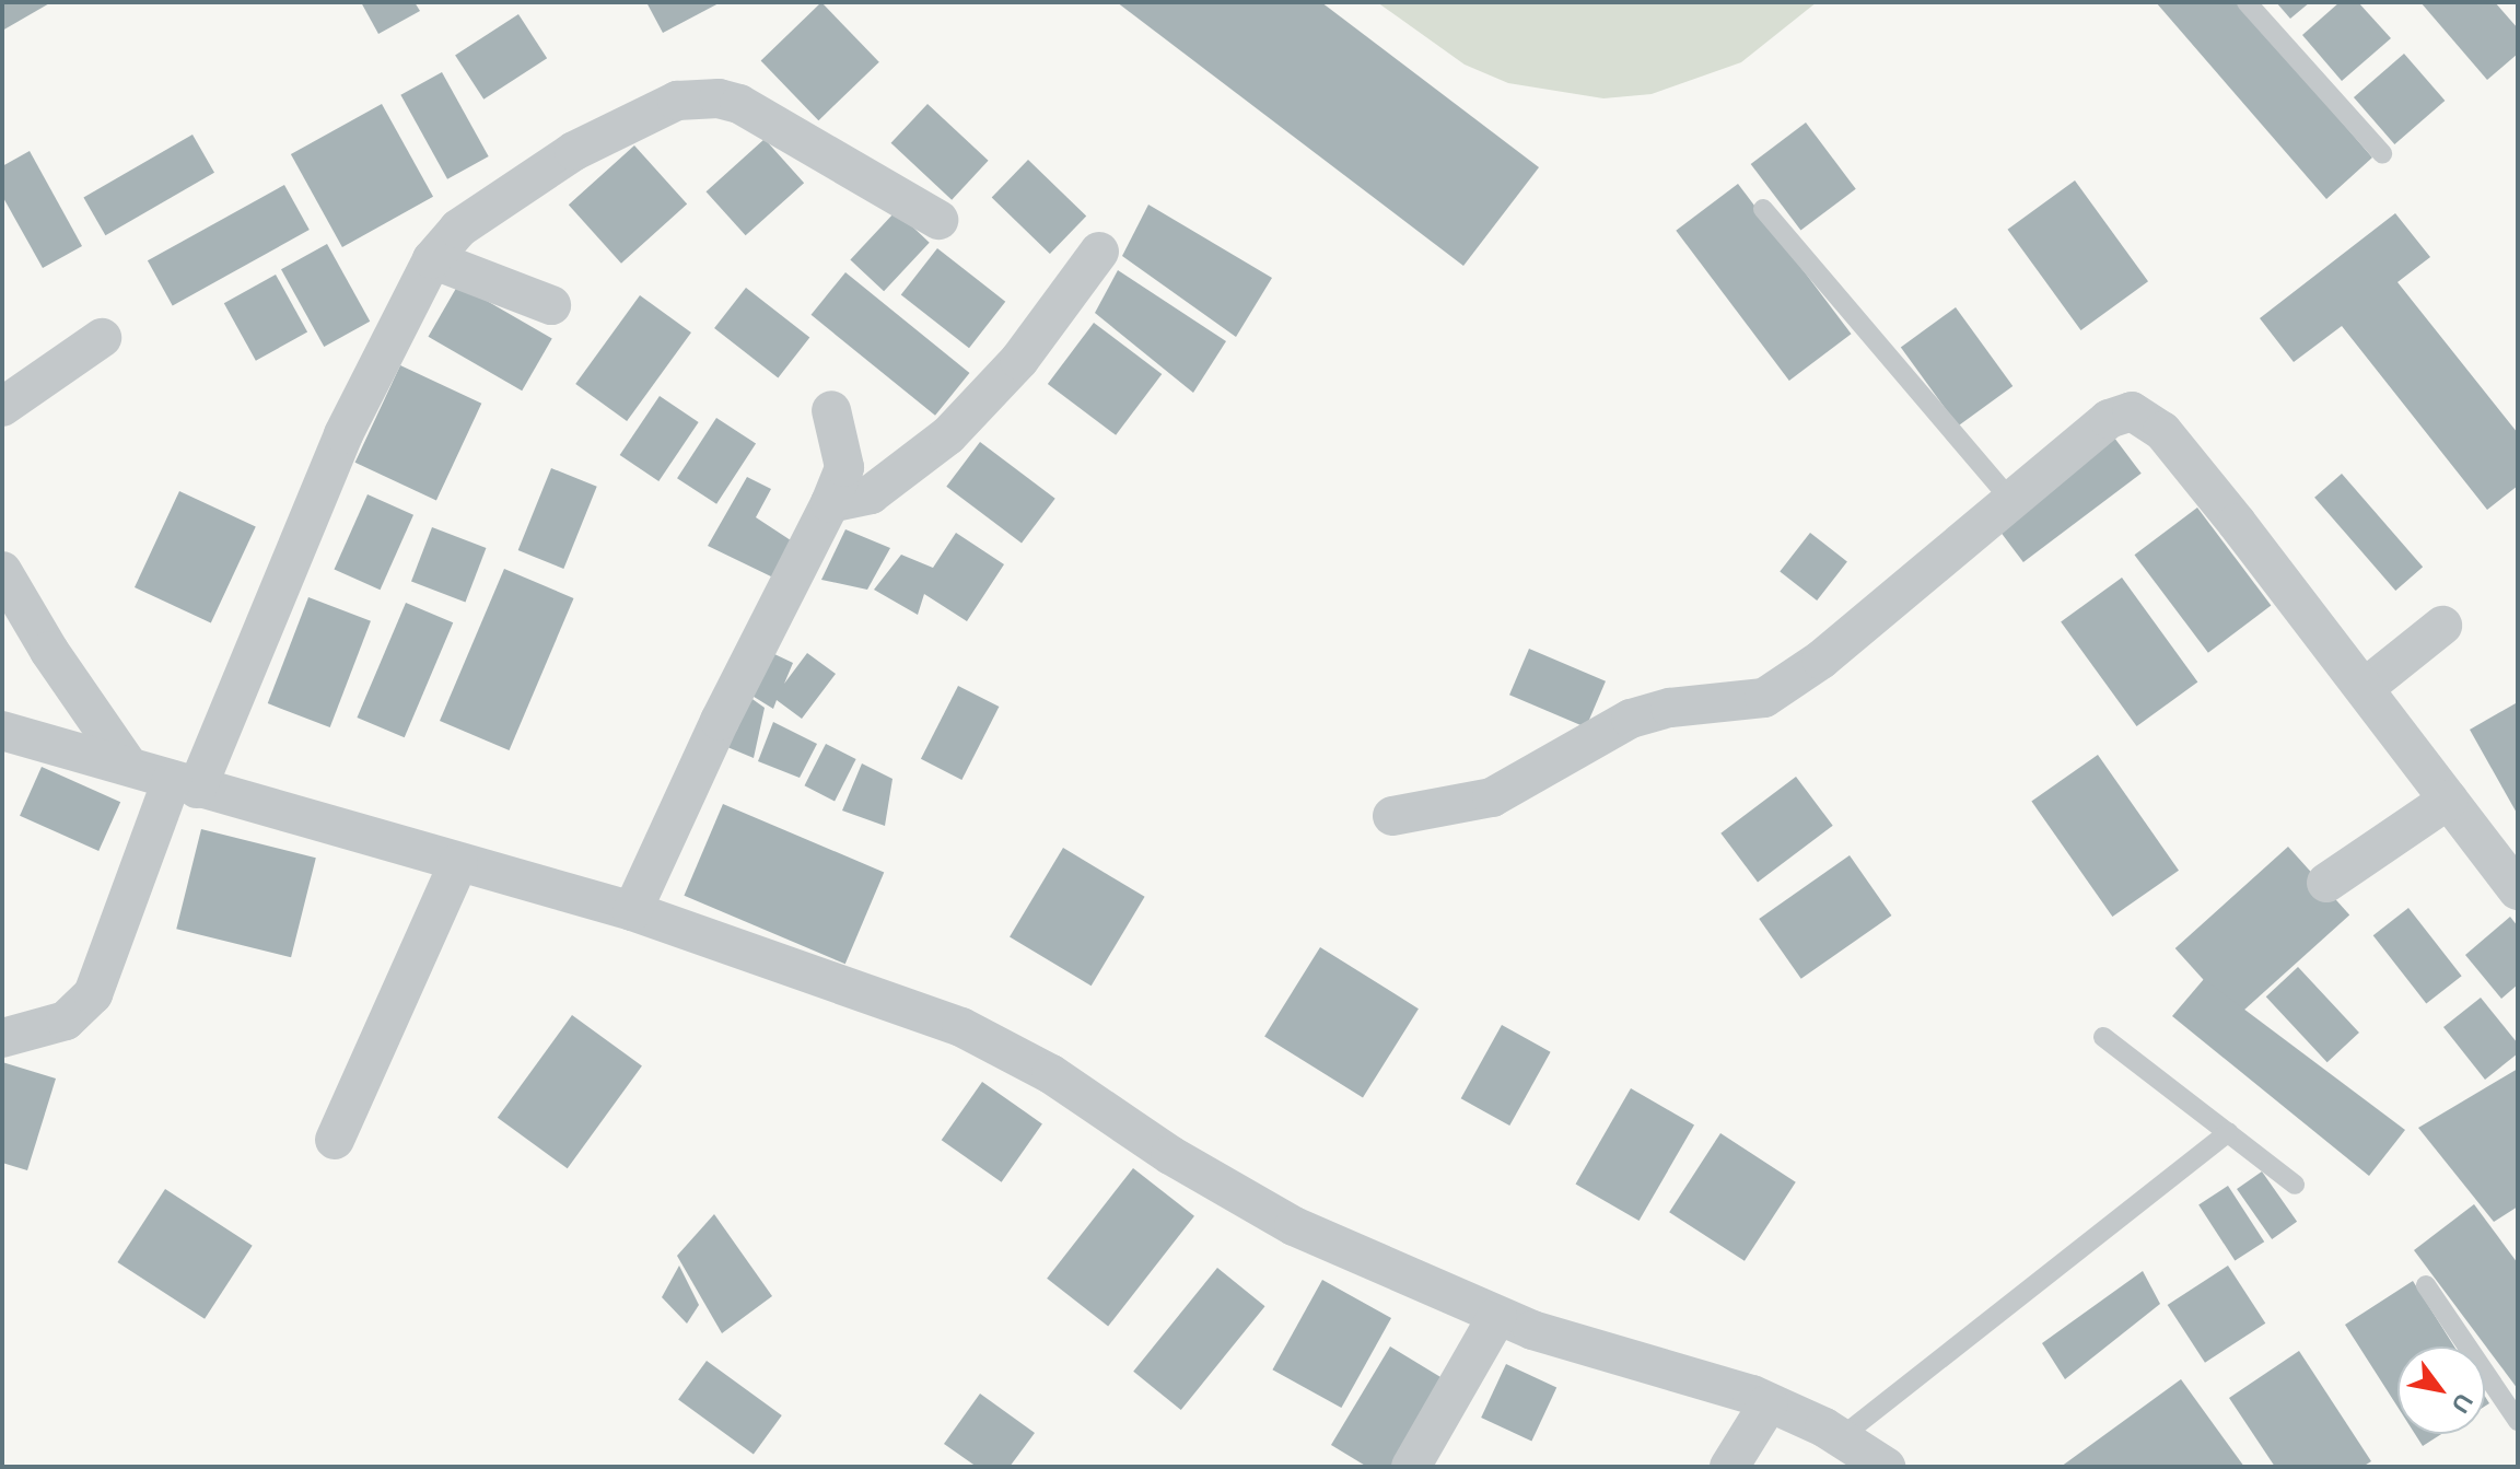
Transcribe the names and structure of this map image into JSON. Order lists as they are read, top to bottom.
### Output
{
  "north": "bottom right"
}
